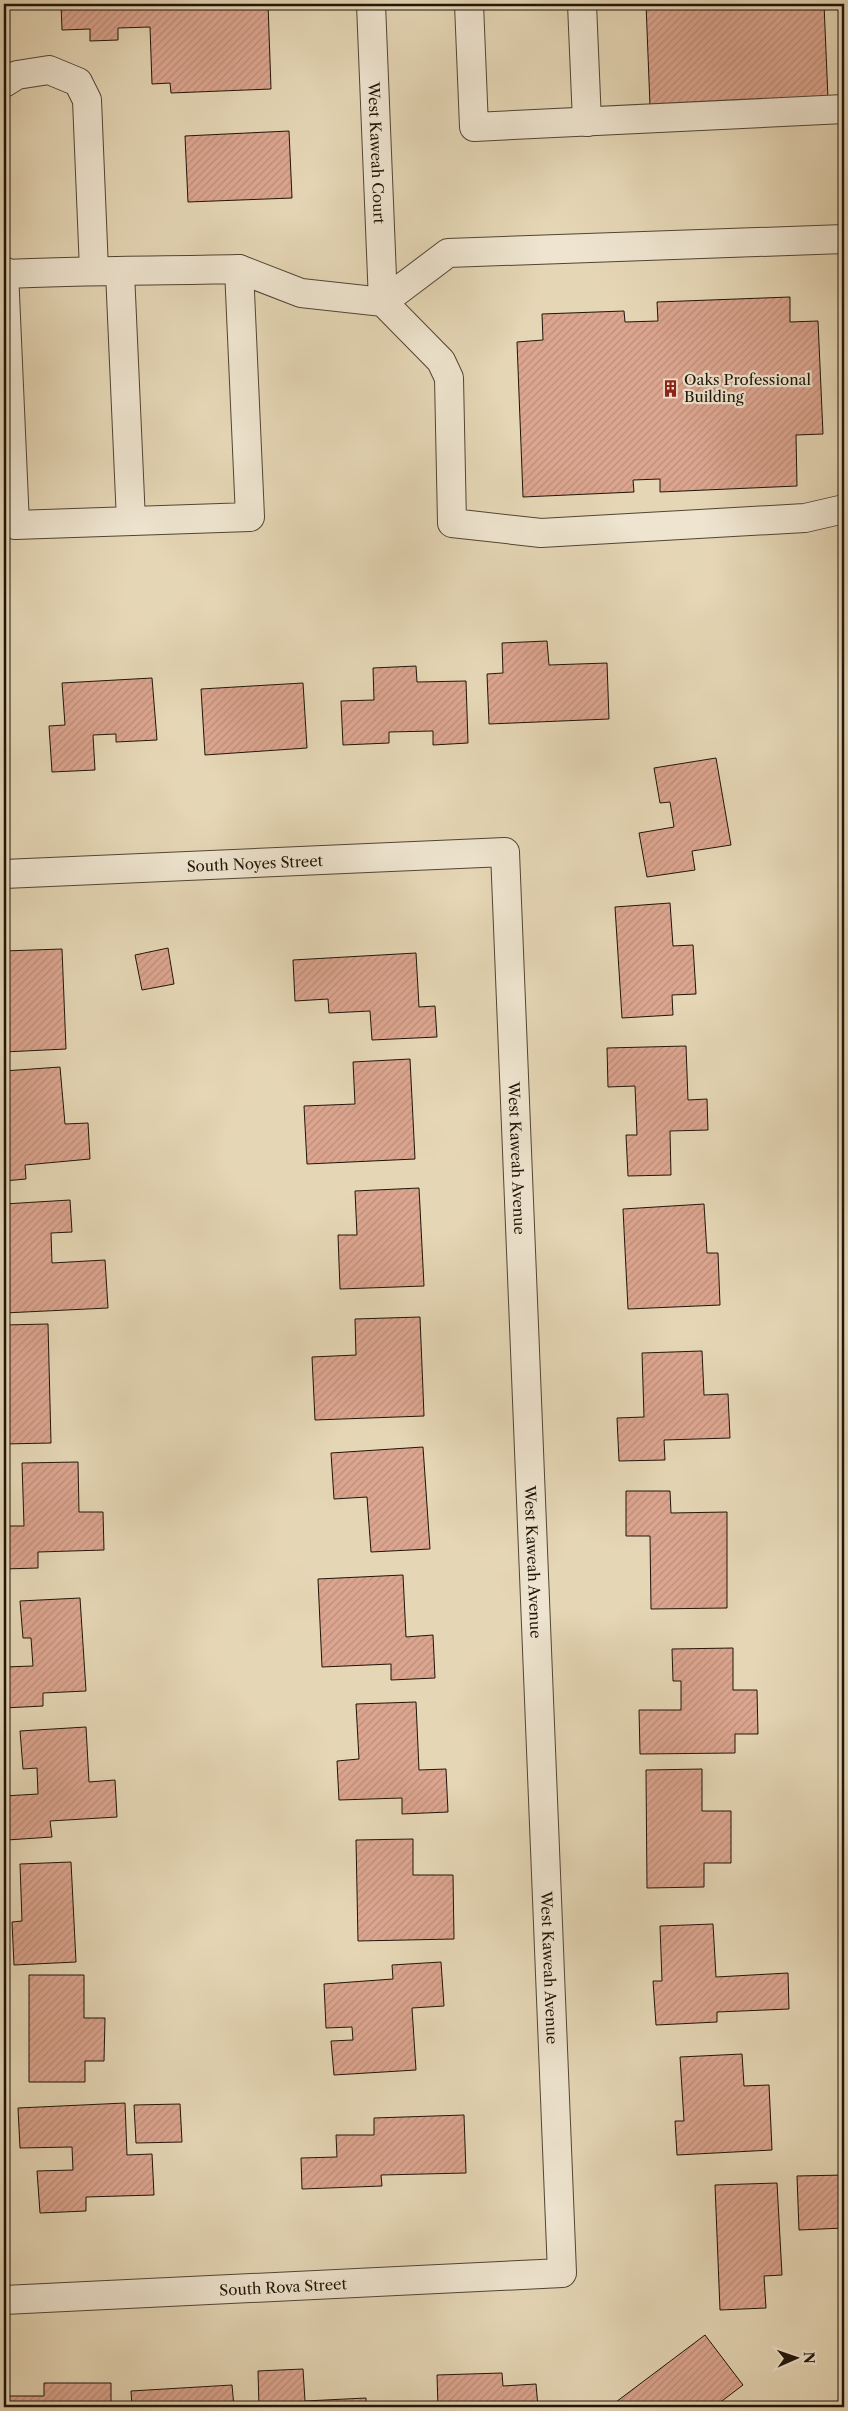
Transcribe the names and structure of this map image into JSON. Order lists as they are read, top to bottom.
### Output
{
  "streets": {
    "street": [
      "West Kaweah Court",
      "South Noyes Street",
      "West Kaweah Avenue",
      "South Rova Street"
    ]
  },
  "crossings": [
    ["South Noyes Street", "West Kaweah Avenue"],
    ["West Kaweah Avenue", "South Rova Street"]
  ],
  "places": {
    "building": ["Oaks Professional Building"]
  },
  "north": "right"
}
